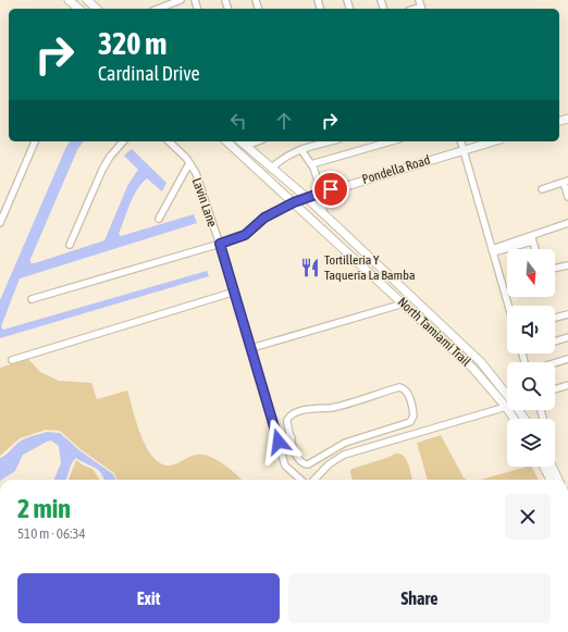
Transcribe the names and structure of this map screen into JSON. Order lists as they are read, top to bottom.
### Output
{
  "streets": {
    "main road": ["Pondella Road", "North Tamiami Trail"],
    "street": ["Lavin Lane"]
  },
  "crossings": [
    ["Pondella Road", "North Tamiami Trail"]
  ],
  "places": {
    "restaurant": ["Tortilleria Y Taqueria La Bamba"]
  },
  "north": "bottom",
  "page": {
    "turn": ["320 m", "Cardinal Drive"],
    "heading": ["2 min", "510 m · 06:34"],
    "buttons": ["Exit", "Share"]
  }
}
